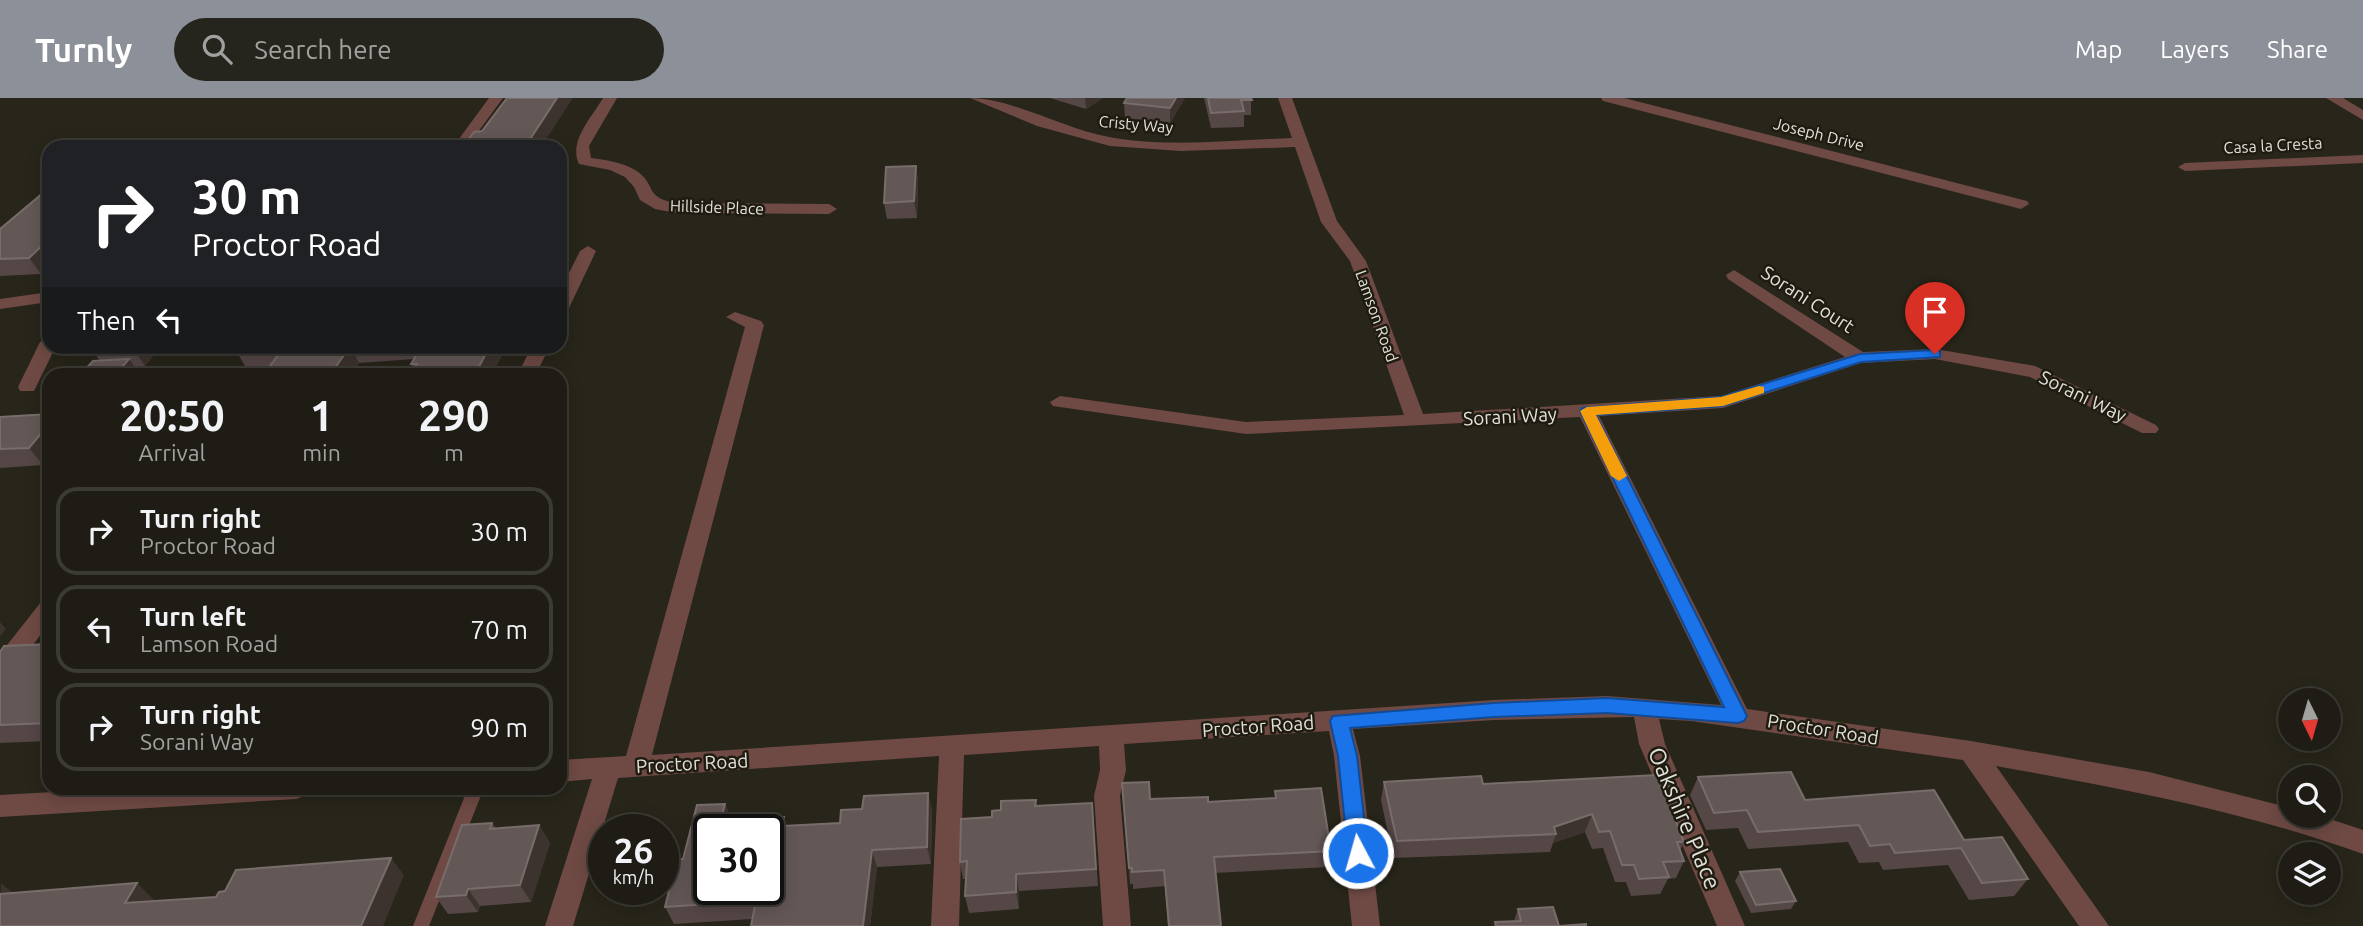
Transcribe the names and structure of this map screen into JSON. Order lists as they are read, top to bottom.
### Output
{
  "streets": {
    "street": [
      "Cristy Way",
      "Joseph Drive",
      "Casa la Cresta",
      "Hillside Place",
      "Sorani Court",
      "Lamson Road",
      "Sorani Way",
      "Proctor Road",
      "Oakshire Place"
    ]
  },
  "crossings": [
    ["Cristy Way", "Lamson Road"],
    ["Sorani Court", "Sorani Way"],
    ["Lamson Road", "Sorani Way"],
    ["Proctor Road", "Oakshire Place"]
  ],
  "north": "bottom",
  "page": {
    "header": "Turnly",
    "search": "Search here",
    "nav": ["Map", "Layers", "Share"],
    "turn": ["30 m", "Proctor Road"],
    "then": "Then",
    "eta": [
      "20:50",
      "Arrival",
      "1",
      "min",
      "290",
      "m"
    ],
    "list": [
      {
        "name": "Turn right",
        "note": "Proctor Road",
        "value": "30 m"
      },
      {
        "name": "Turn left",
        "note": "Lamson Road",
        "value": "70 m"
      },
      {
        "name": "Turn right",
        "note": "Sorani Way",
        "value": "90 m"
      }
    ],
    "speed": "26 km/h",
    "limit": "30"
  }
}
